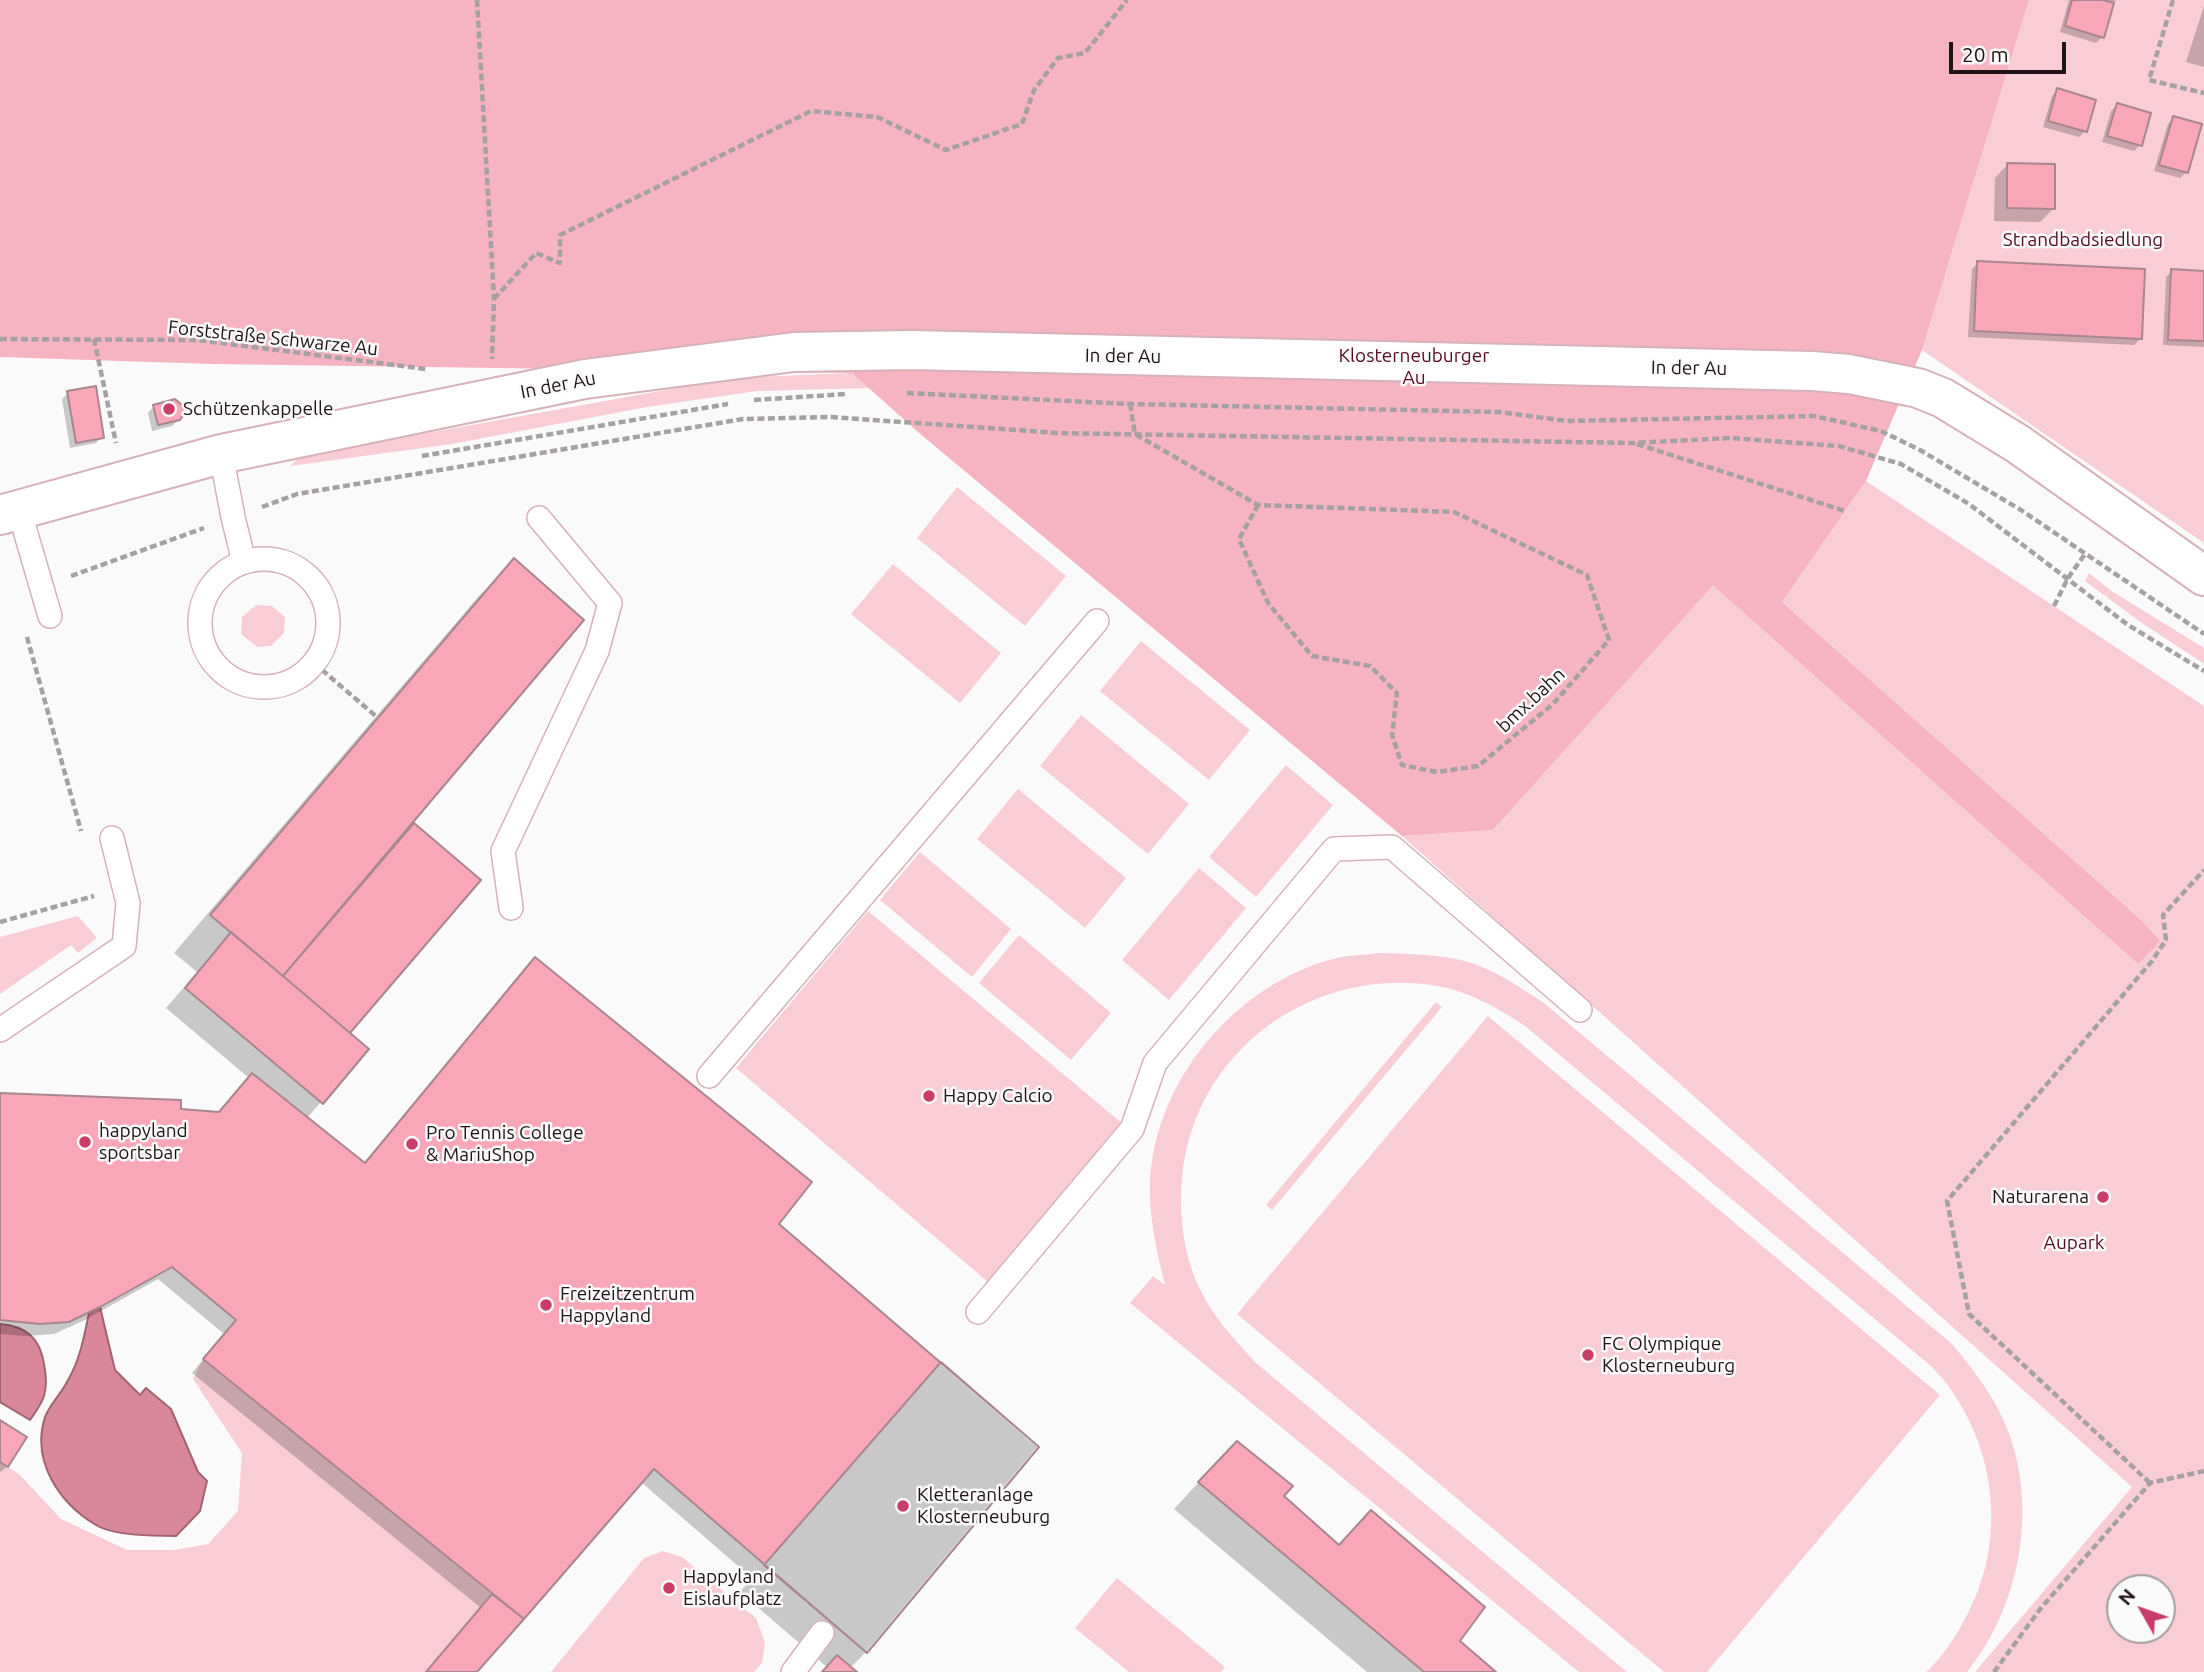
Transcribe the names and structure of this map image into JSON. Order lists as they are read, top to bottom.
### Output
{
  "streets": {
    "street": ["In der Au"],
    "path": ["Forststraße Schwarze Au", "bmx.bahn"]
  },
  "parks": ["Strandbadsiedlung", "Klosterneuburger Au", "Aupark"],
  "places": [
    "Schützenkappelle",
    "Happy Calcio",
    "happyland sportsbar",
    "Pro Tennis College & MariuShop",
    "Naturarena",
    "Freizeitzentrum Happyland",
    "FC Olympique Klosterneuburg",
    "Kletteranlage Klosterneuburg",
    "Happyland Eislaufplatz"
  ],
  "scale_bar": "20 m",
  "north": "top left"
}
